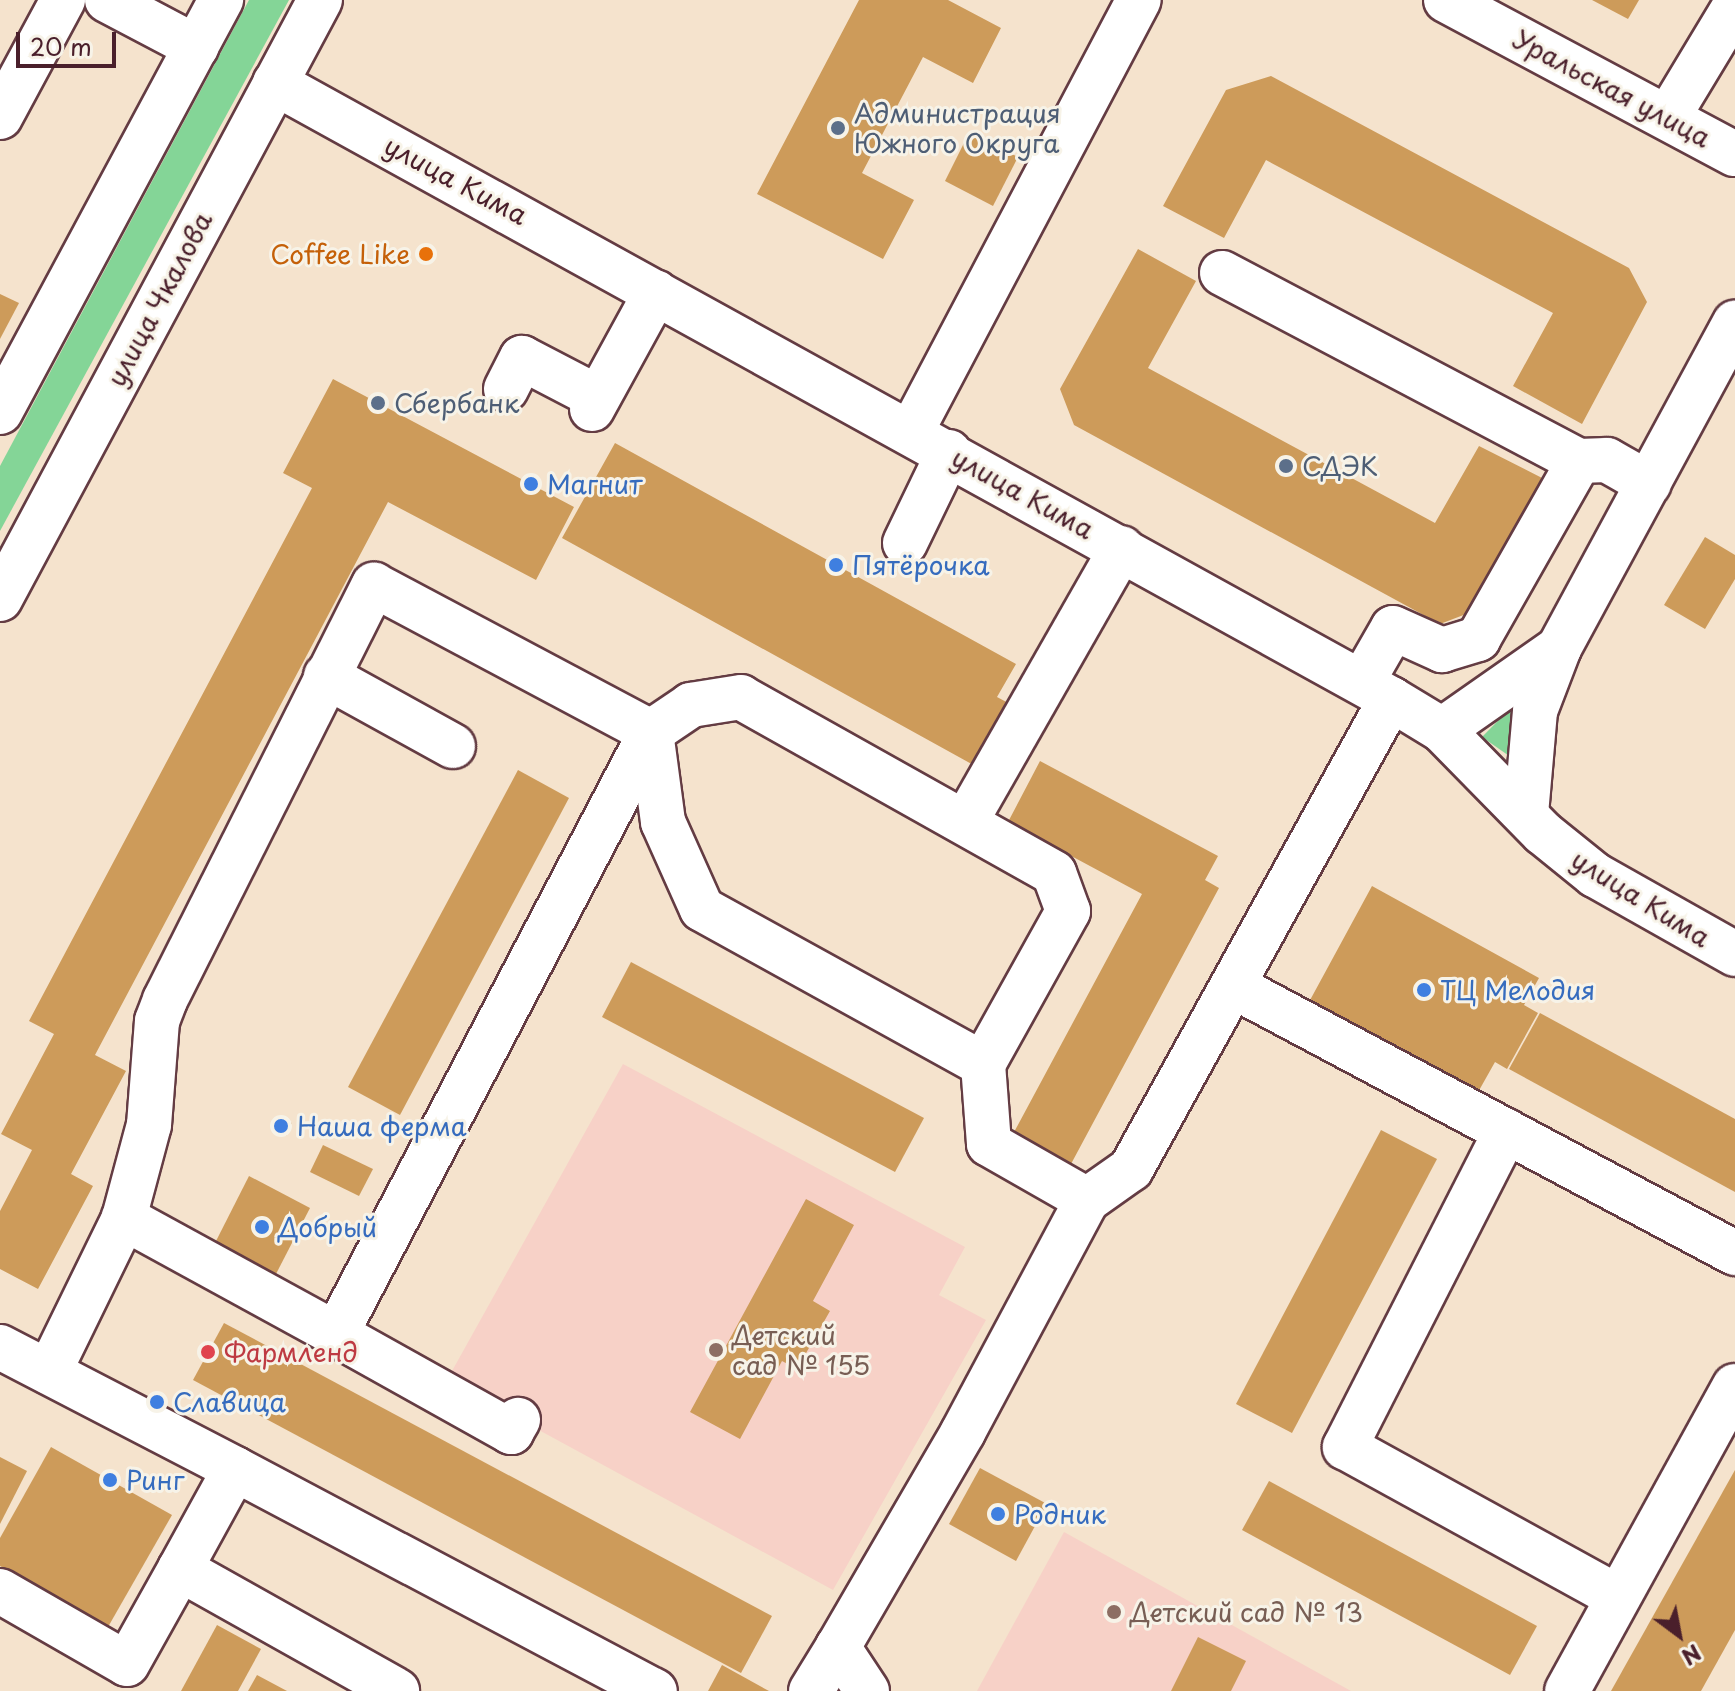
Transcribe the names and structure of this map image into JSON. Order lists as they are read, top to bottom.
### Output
{
  "streets": {
    "street": ["Уральская улица", "улица Кима", "улица Чкалова"]
  },
  "crossings": [
    ["улица Кима", "улица Чкалова"]
  ],
  "places": [
    "Администрация Южного Округа",
    "Coffee Like",
    "Сбербанк",
    "СДЭК",
    "Магнит",
    "Пятёрочка",
    "ТЦ Мелодия",
    "Наша ферма",
    "Добрый",
    "Детский сад № 155",
    "Фармленд",
    "Славица",
    "Ринг",
    "Родник",
    "Детский сад № 13"
  ],
  "scale_bar": "20 m",
  "north": "bottom right"
}
